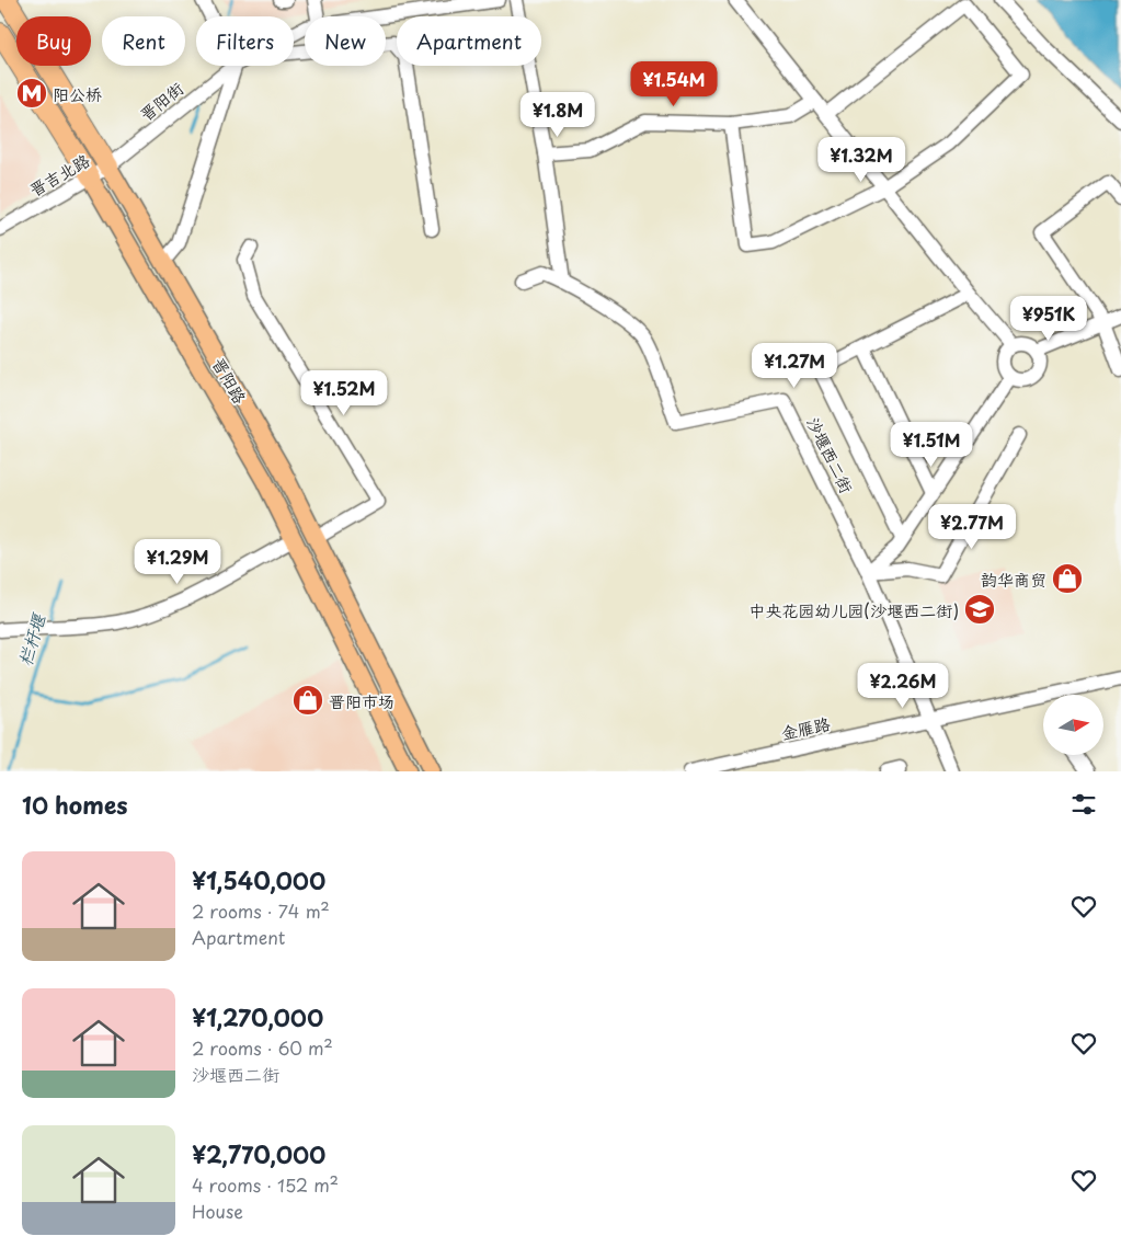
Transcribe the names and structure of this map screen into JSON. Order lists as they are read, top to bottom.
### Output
{
  "streets": {
    "highway": ["晋阳路"],
    "street": [
      "晋阳街",
      "晋吉北路",
      "沙堰西二街",
      "金雁路"
    ]
  },
  "crossings": [
    ["晋阳街", "晋吉北路"],
    ["晋阳街", "晋阳路"],
    ["晋吉北路", "晋阳路"],
    ["沙堰西二街", "金雁路"]
  ],
  "water": ["栏杆堰"],
  "places": {
    "metro station": ["阳公桥"],
    "shop": ["韵华商贸", "晋阳市场"],
    "school or university": ["中央花园幼儿园(沙堰西二街)"]
  },
  "north": "right",
  "page": {
    "chip": [
      "Buy",
      "Rent",
      "Filters",
      "New",
      "Apartment"
    ],
    "price": [
      "¥1.54M",
      "¥1.8M",
      "¥1.32M",
      "¥951K",
      "¥1.27M",
      "¥1.52M",
      "¥1.51M",
      "¥2.77M",
      "¥1.29M",
      "¥2.26M"
    ],
    "heading": "10 homes",
    "list": [
      {
        "name": "¥1,540,000",
        "note": "2 rooms · 74 m² · Apartment"
      },
      {
        "name": "¥1,270,000",
        "note": "2 rooms · 60 m² · 沙堰西二街"
      },
      {
        "name": "¥2,770,000",
        "note": "4 rooms · 152 m² · House"
      }
    ]
  }
}
